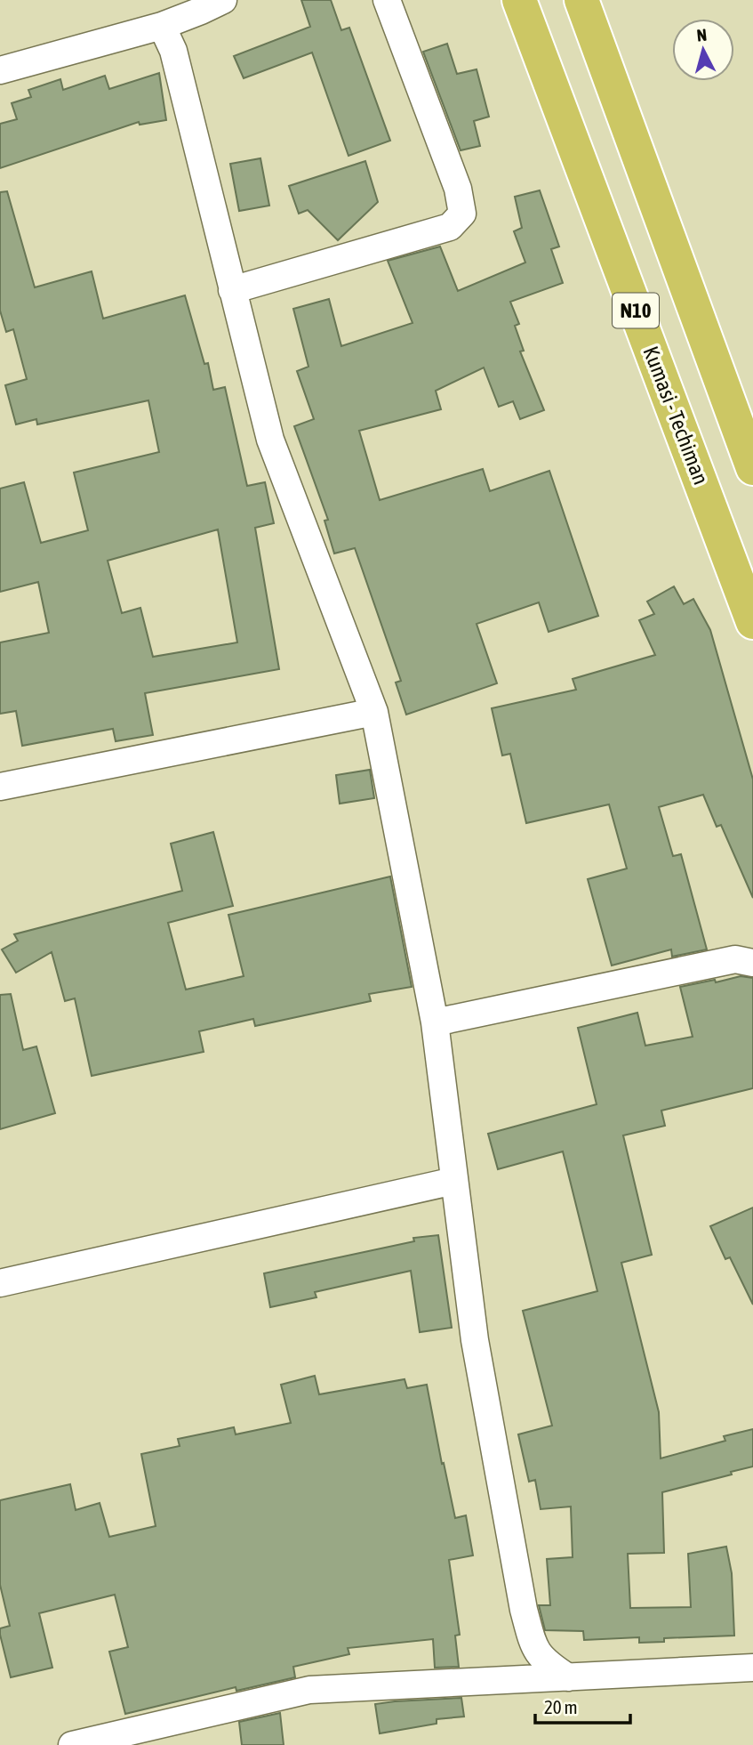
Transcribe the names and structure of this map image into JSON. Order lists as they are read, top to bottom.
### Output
{
  "streets": {
    "highway": ["N10", "Kumasi - Techiman"]
  },
  "scale_bar": "20 m",
  "north": "top"
}
